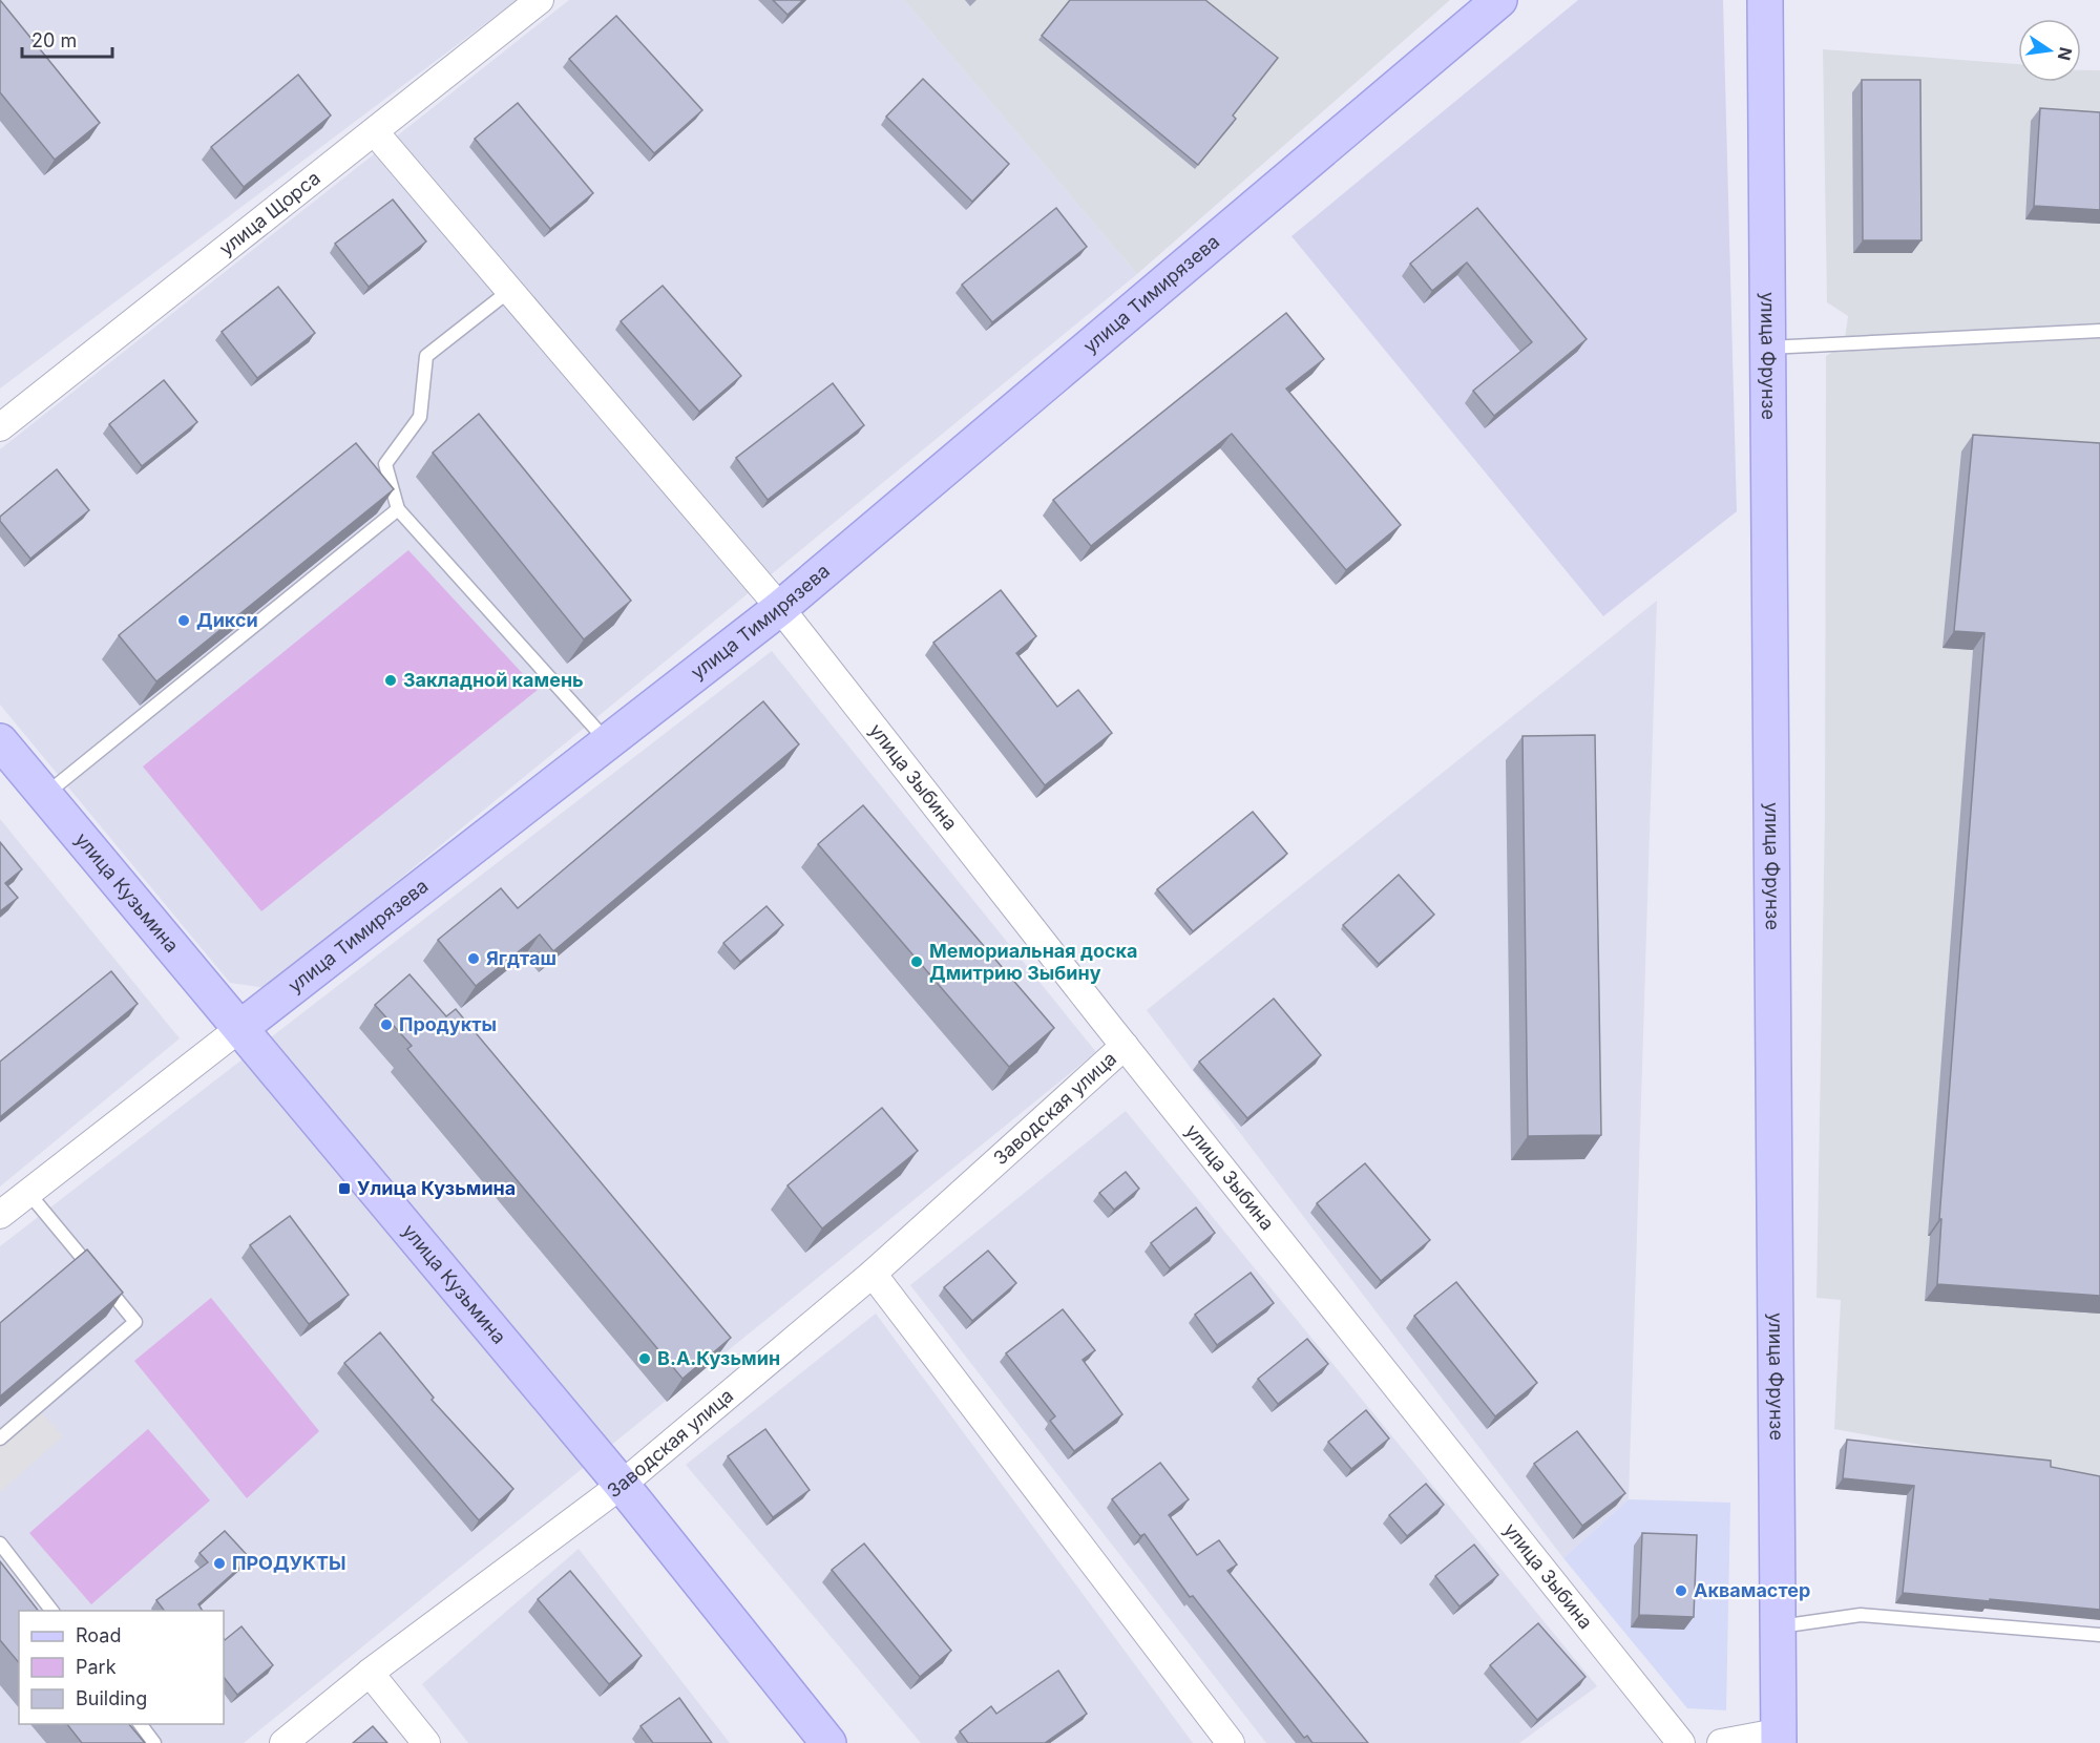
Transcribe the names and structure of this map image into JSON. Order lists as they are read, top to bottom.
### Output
{
  "streets": {
    "street": [
      "улица Щорса",
      "улица Тимирязева",
      "улица Фрунзе",
      "улица Зыбина",
      "улица Кузьмина",
      "Заводская улица"
    ]
  },
  "crossings": [
    ["улица Щорса", "улица Зыбина"],
    ["улица Тимирязева", "улица Зыбина"],
    ["улица Тимирязева", "улица Кузьмина"],
    ["улица Зыбина", "Заводская улица"],
    ["улица Кузьмина", "Заводская улица"]
  ],
  "places": {
    "other": [
      "Дикси",
      "Закладной камень",
      "Ягдташ",
      "Мемориальная доска Дмитрию Зыбину",
      "Продукты",
      "В.А.Кузьмин",
      "ПРОДУКТЫ",
      "Аквамастер"
    ],
    "transit": ["Улица Кузьмина"]
  },
  "legend": ["Road", "Park", "Building"],
  "scale_bar": "20 m",
  "north": "right"
}
